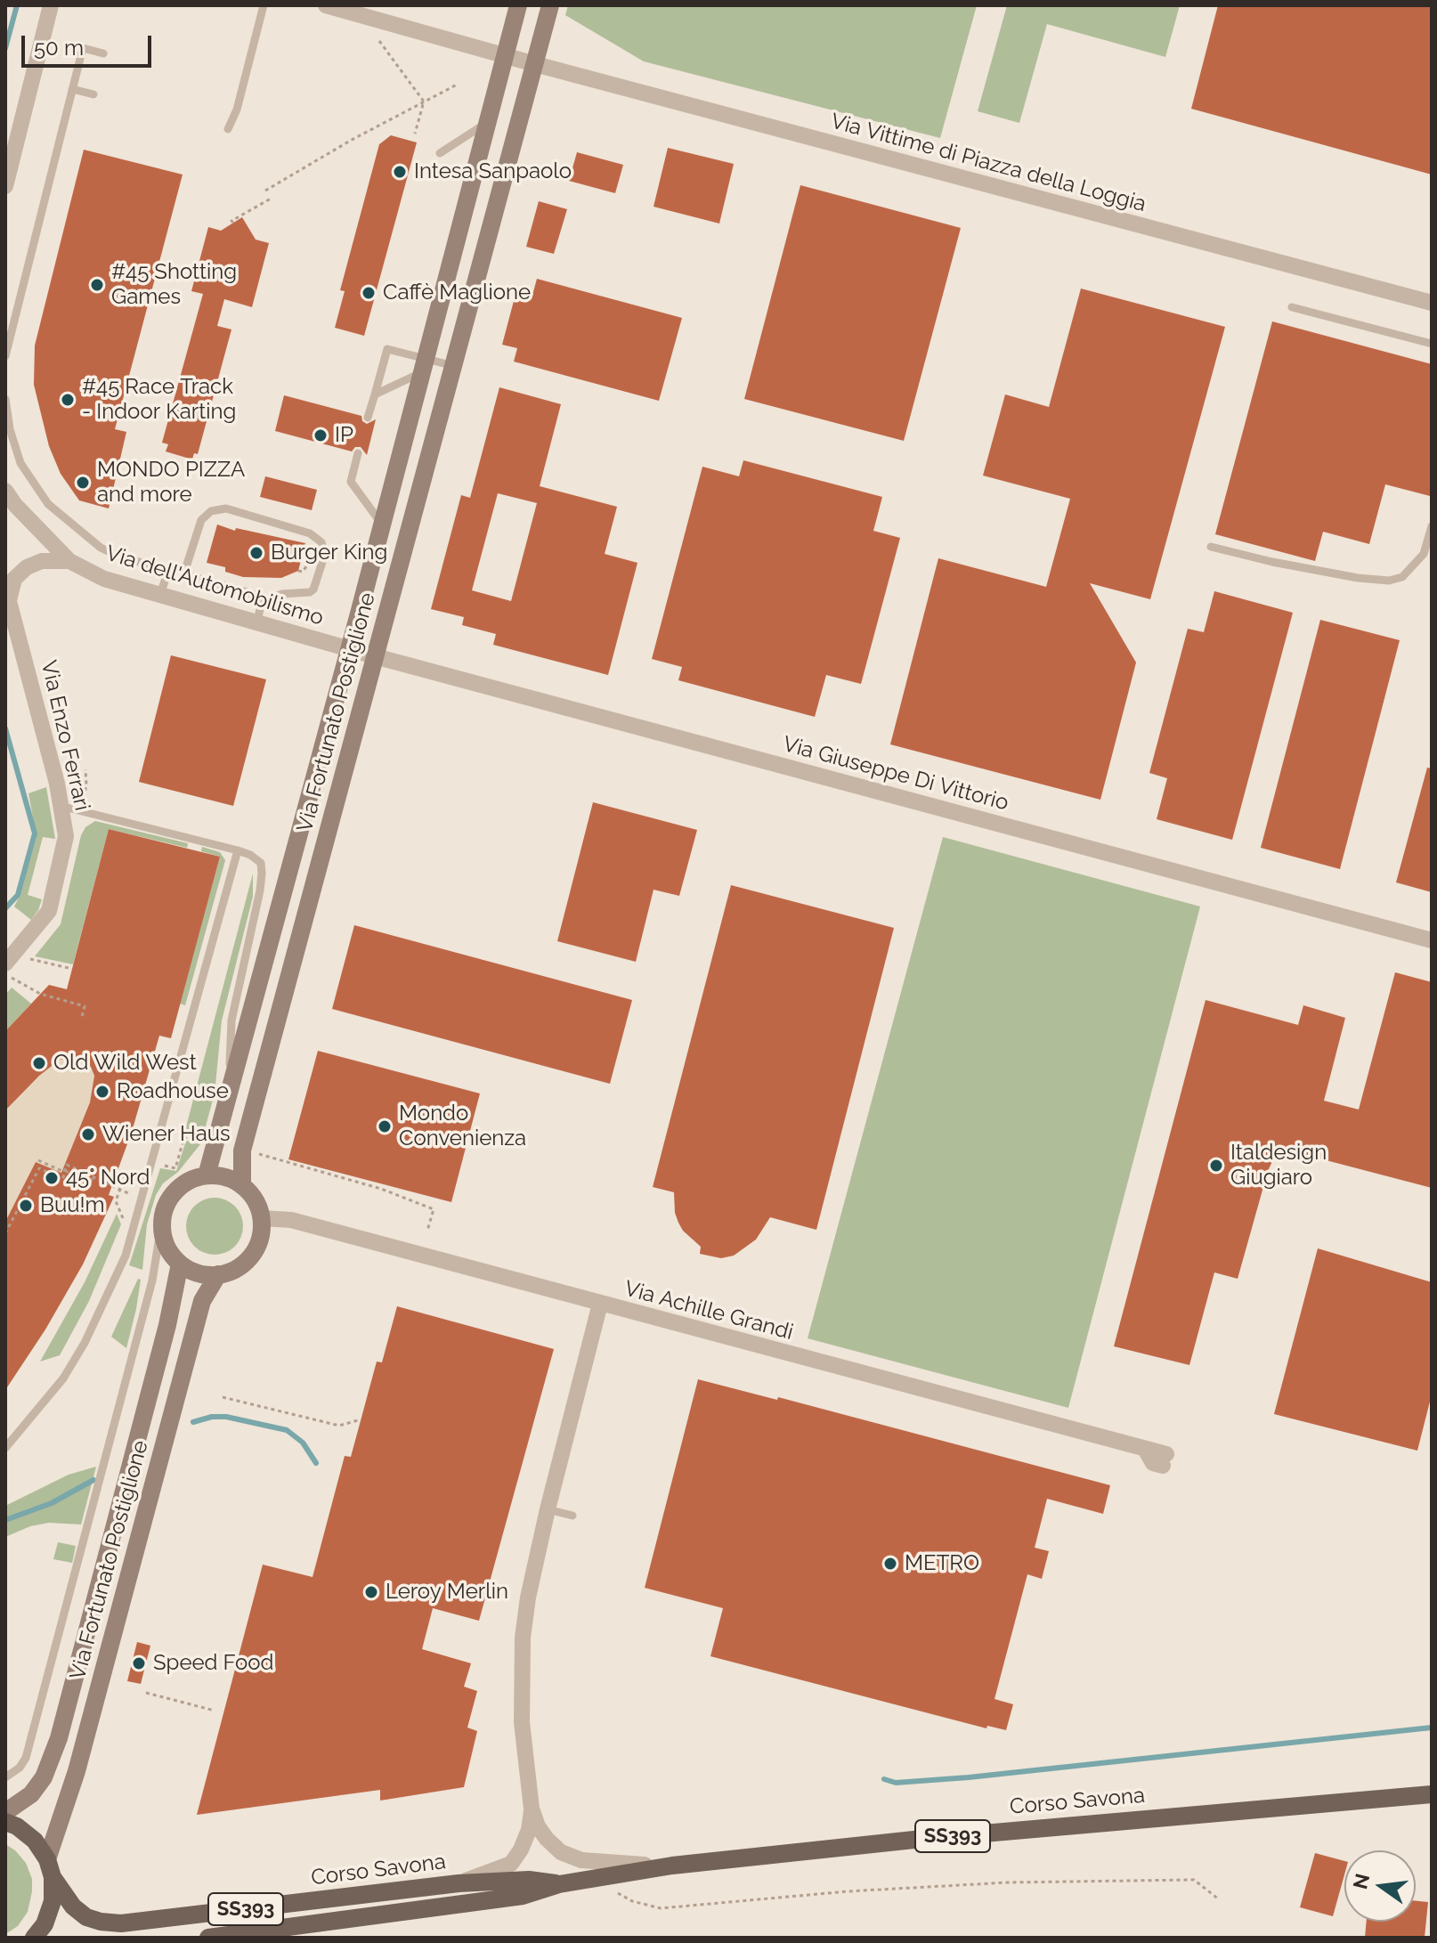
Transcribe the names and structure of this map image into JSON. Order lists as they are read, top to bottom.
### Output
{
  "streets": {
    "main road": ["Corso Savona", "SS393"],
    "street": [
      "Via Vittime di Piazza della Loggia",
      "Via dell'Automobilismo",
      "Via Fortunato Postiglione",
      "Via Enzo Ferrari",
      "Via Giuseppe Di Vittorio",
      "Via Achille Grandi"
    ]
  },
  "crossings": [
    ["Via Vittime di Piazza della Loggia", "Via Fortunato Postiglione"],
    ["Via dell'Automobilismo", "Via Fortunato Postiglione"],
    ["Via dell'Automobilismo", "Via Giuseppe Di Vittorio"],
    ["Via Fortunato Postiglione", "Via Giuseppe Di Vittorio"],
    ["Via Fortunato Postiglione", "Via Achille Grandi"],
    ["Via Fortunato Postiglione", "Corso Savona"]
  ],
  "places": [
    "Intesa Sanpaolo",
    "#45 Shotting Games",
    "Caffè Maglione",
    "#45 Race Track - Indoor Karting",
    "IP",
    "MONDO PIZZA and more",
    "Burger King",
    "Old Wild West",
    "Roadhouse",
    "Mondo Convenienza",
    "Wiener Haus",
    "Italdesign Giugiaro",
    "45° Nord",
    "Buu!m",
    "METRO",
    "Leroy Merlin",
    "Speed Food"
  ],
  "scale_bar": "50 m",
  "north": "left"
}
